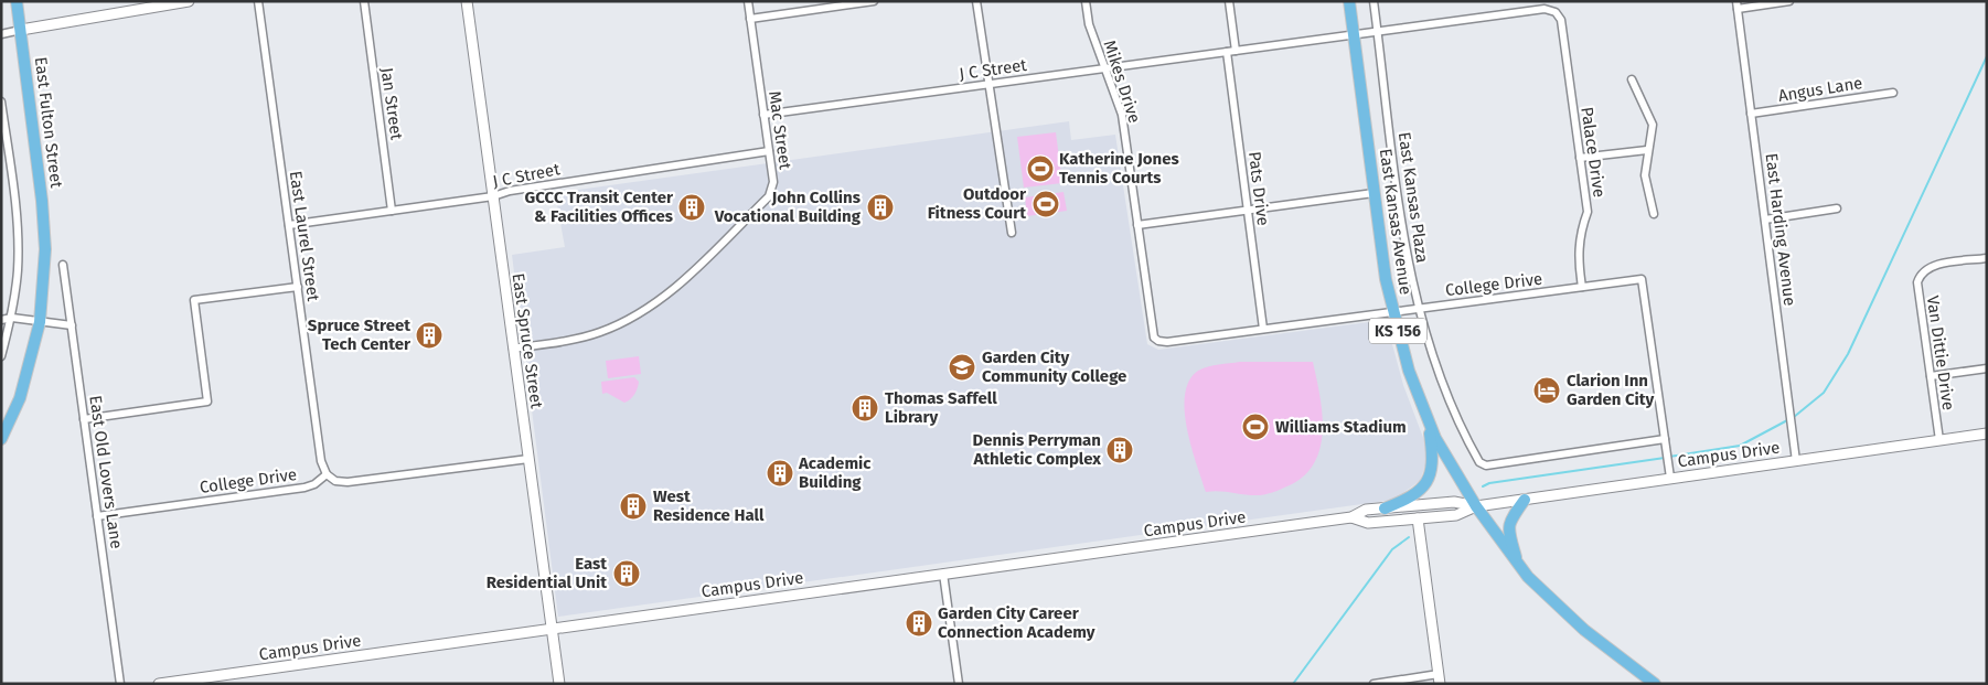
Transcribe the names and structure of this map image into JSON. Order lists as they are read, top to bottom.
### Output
{
  "streets": {
    "main road": [
      "East Fulton Street",
      "East Kansas Avenue",
      "KS 156",
      "East Spruce Street",
      "Campus Drive"
    ],
    "street": [
      "J C Street",
      "Mikes Drive",
      "Angus Lane",
      "Jan Street",
      "Mac Street",
      "Palace Drive",
      "Pats Drive",
      "East Kansas Plaza",
      "East Harding Avenue",
      "East Laurel Street",
      "College Drive",
      "Van Dittie Drive",
      "East Old Lovers Lane"
    ]
  },
  "crossings": [
    ["J C Street", "Mikes Drive"],
    ["J C Street", "Jan Street"],
    ["J C Street", "Mac Street"],
    ["J C Street", "Pats Drive"],
    ["J C Street", "East Laurel Street"],
    ["J C Street", "East Spruce Street"],
    ["Mikes Drive", "College Drive"],
    ["Angus Lane", "East Harding Avenue"],
    ["Mac Street", "East Spruce Street"],
    ["Palace Drive", "East Kansas Plaza"],
    ["Palace Drive", "College Drive"],
    ["Pats Drive", "College Drive"],
    ["East Kansas Plaza", "College Drive"],
    ["East Kansas Avenue", "College Drive"],
    ["East Kansas Avenue", "Campus Drive"],
    ["East Harding Avenue", "Campus Drive"],
    ["East Laurel Street", "College Drive"],
    ["College Drive", "Campus Drive"],
    ["College Drive", "East Old Lovers Lane"],
    ["East Spruce Street", "Campus Drive"],
    ["Van Dittie Drive", "Campus Drive"]
  ],
  "places": {
    "sports": ["Katherine Jones Tennis Courts", "Outdoor Fitness Court", "Williams Stadium"],
    "building": [
      "GCCC Transit Center & Facilities Offices",
      "John Collins Vocational Building",
      "Spruce Street Tech Center",
      "Thomas Saffell Library",
      "Dennis Perryman Athletic Complex",
      "Academic Building",
      "West Residence Hall",
      "East Residential Unit",
      "Garden City Career Connection Academy"
    ],
    "school or university": ["Garden City Community College"],
    "hotel": ["Clarion Inn Garden City"]
  }
}
